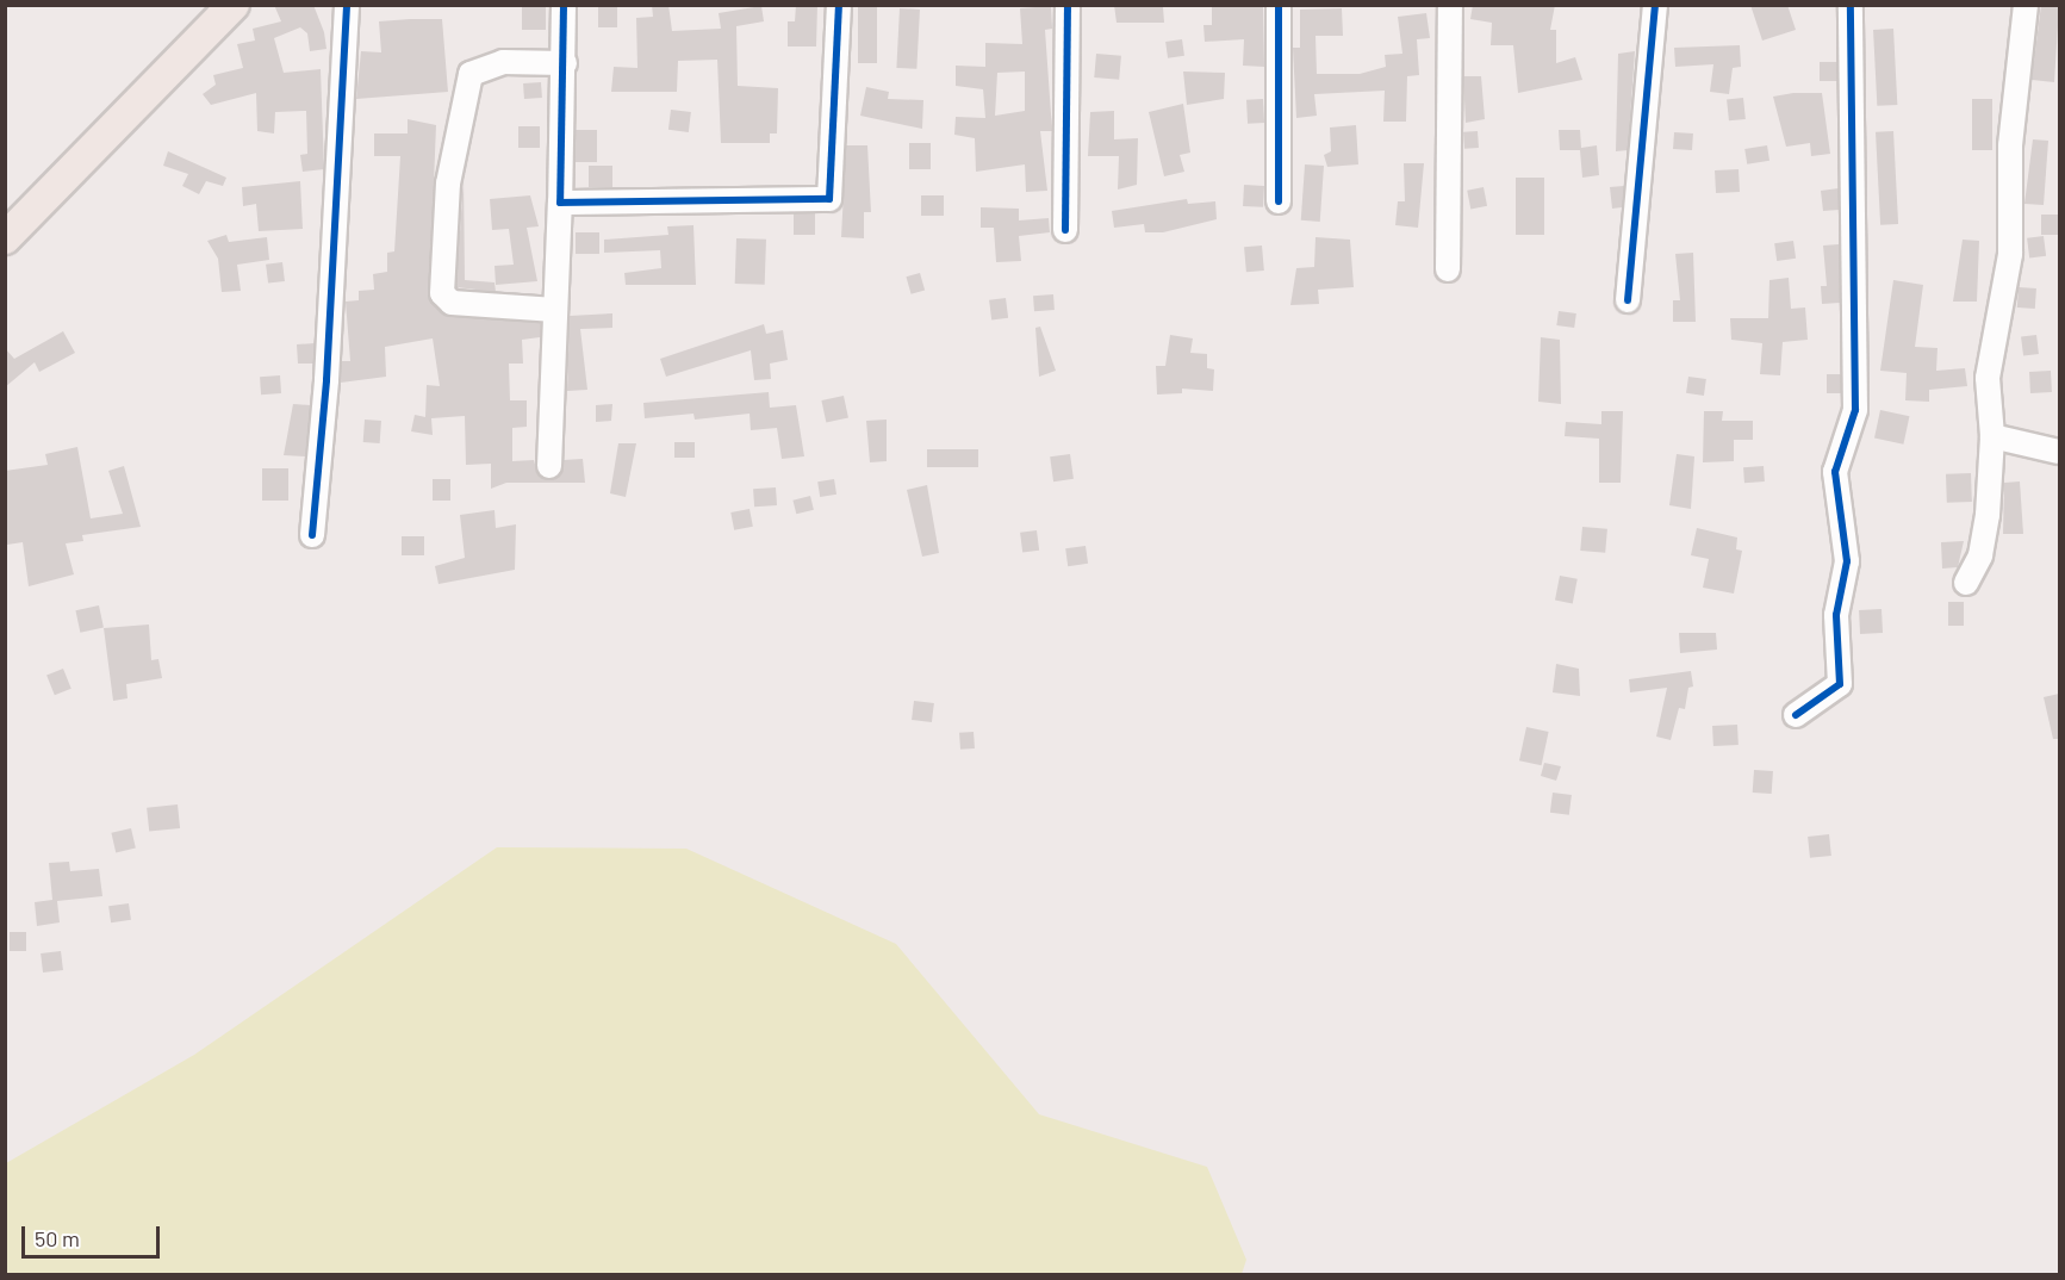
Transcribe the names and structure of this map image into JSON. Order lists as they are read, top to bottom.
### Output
{
  "scale_bar": "50 m"
}
